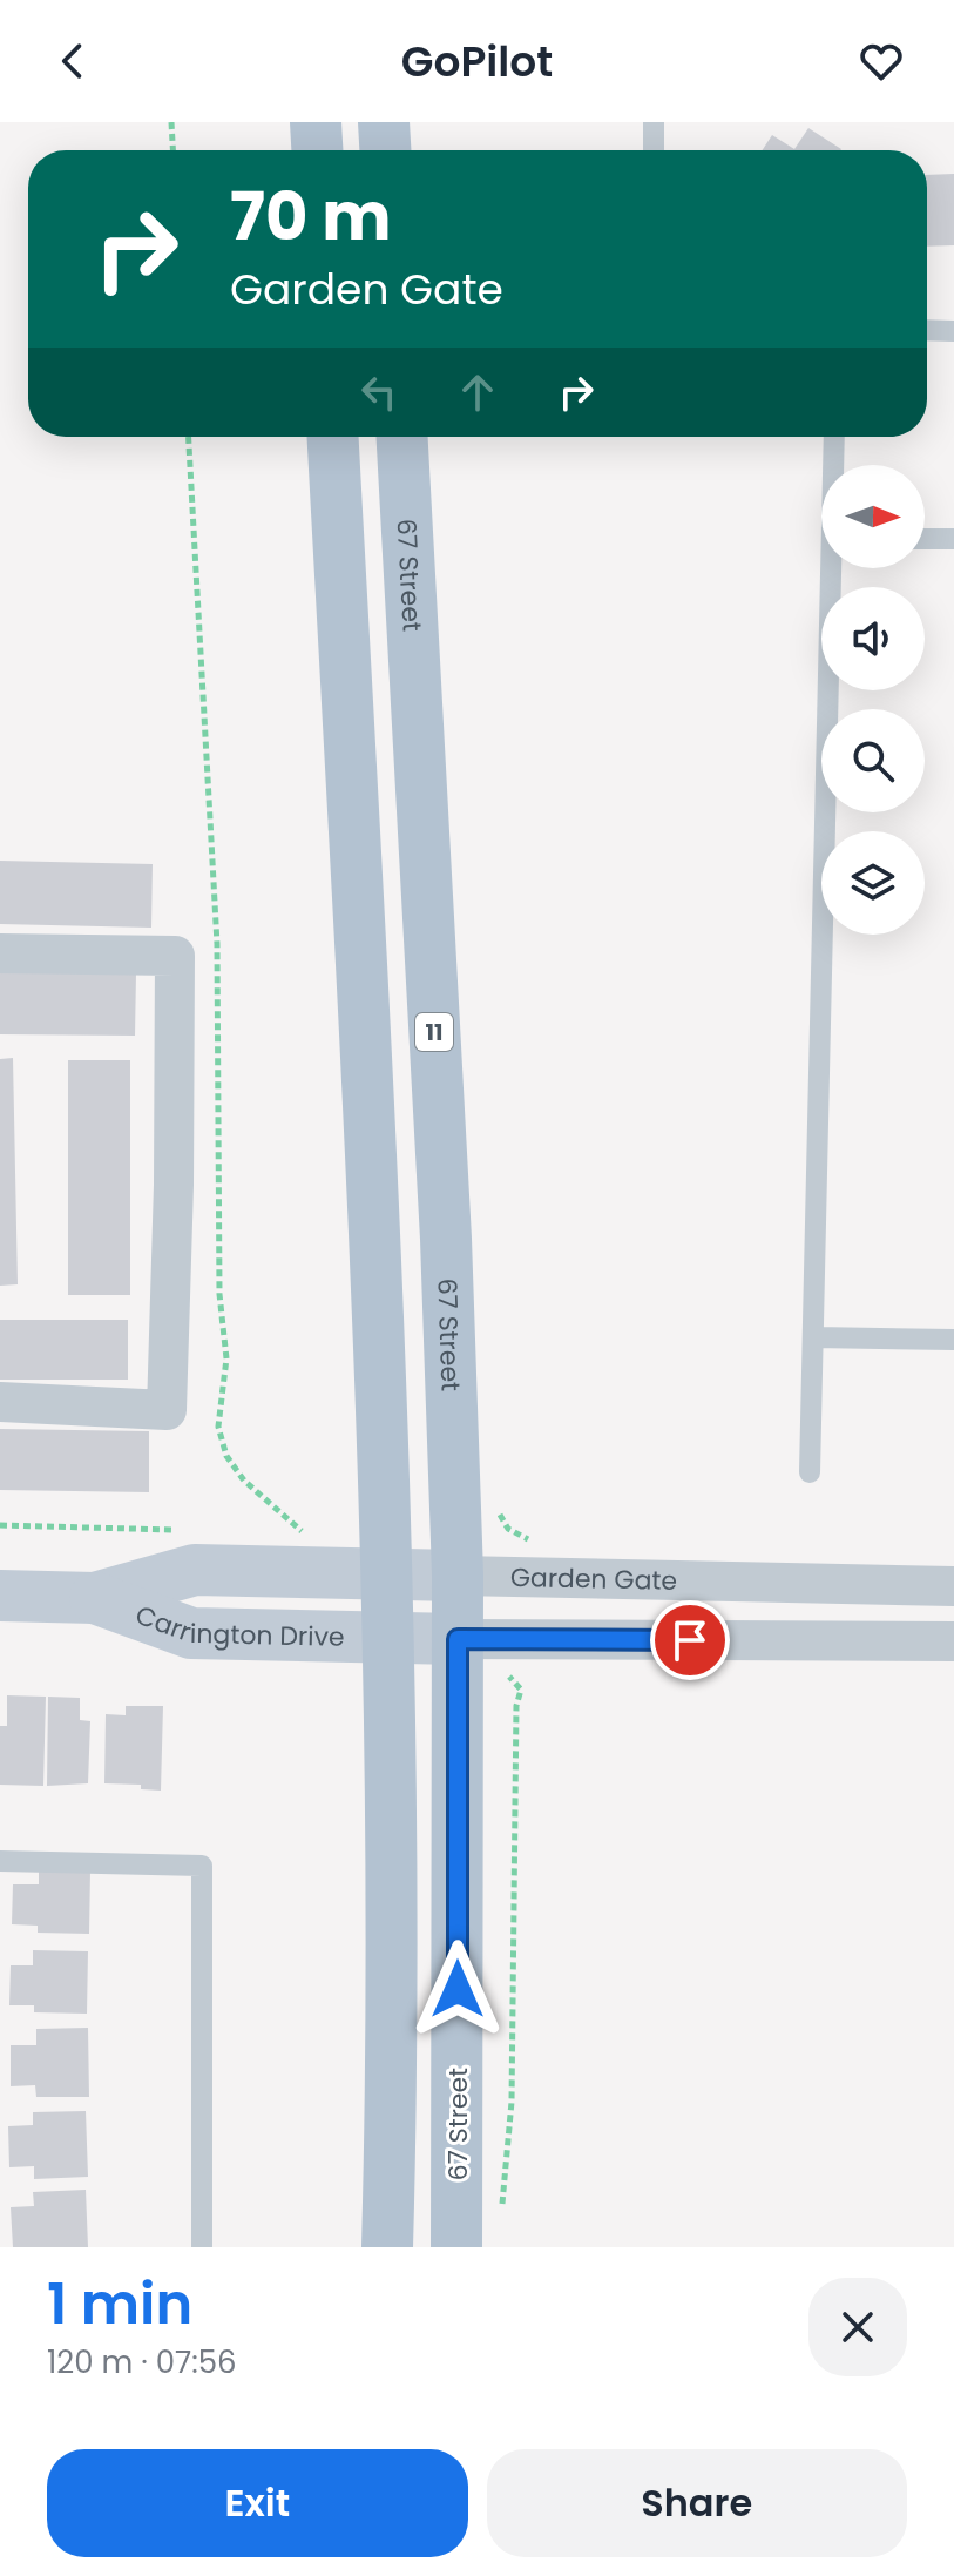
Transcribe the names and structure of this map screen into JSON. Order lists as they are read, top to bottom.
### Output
{
  "streets": {
    "main road": ["67 Street", "11"],
    "street": ["Garden Gate", "Carrington Drive"]
  },
  "crossings": [
    ["67 Street", "Garden Gate"],
    ["67 Street", "Carrington Drive"],
    ["Garden Gate", "Carrington Drive"]
  ],
  "north": "right",
  "page": {
    "header": "GoPilot",
    "turn": ["70 m", "Garden Gate"],
    "heading": ["1 min", "120 m · 07:56"],
    "buttons": ["Exit", "Share"]
  }
}
